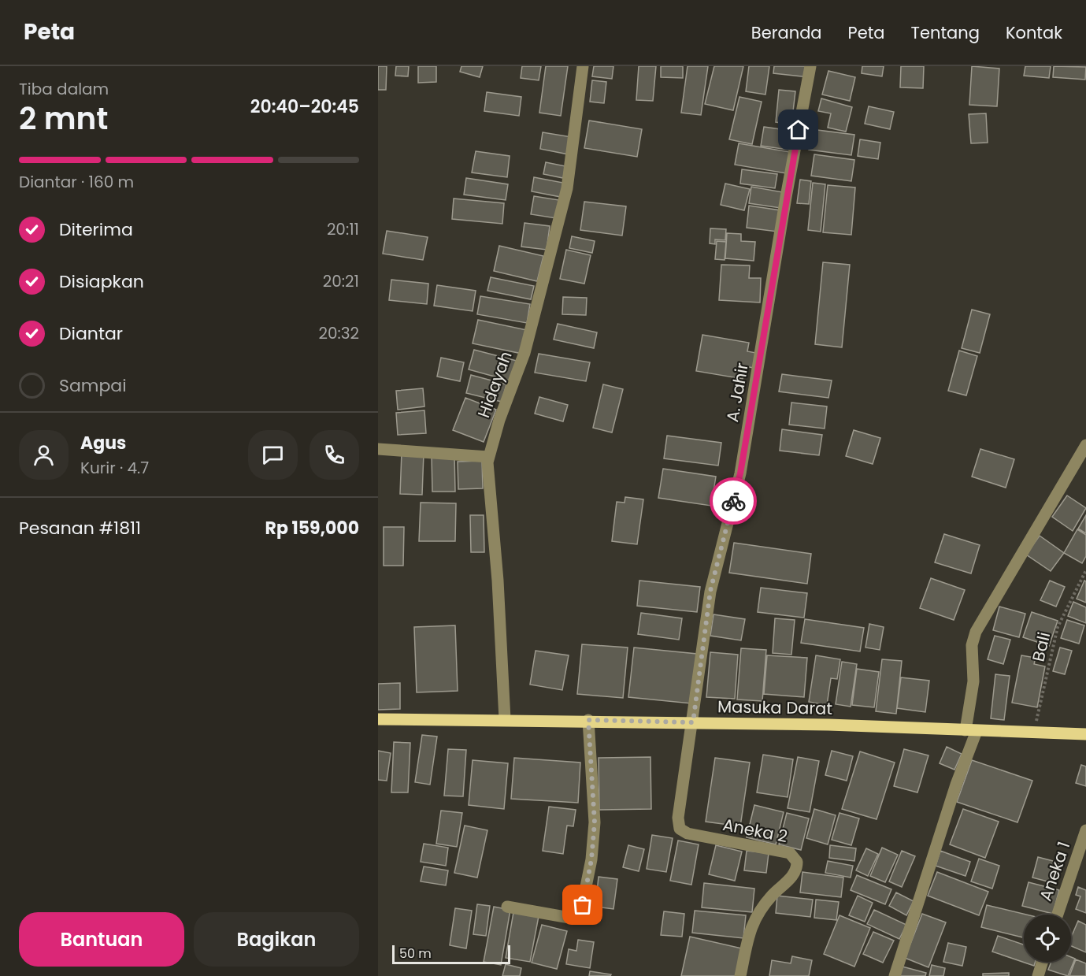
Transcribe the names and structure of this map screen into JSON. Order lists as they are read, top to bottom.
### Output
{
  "streets": {
    "main road": ["Masuka Darat"],
    "street": [
      "Hidayah",
      "A. Jahir",
      "Aneka 2",
      "Aneka 1"
    ],
    "path": ["Bali"]
  },
  "crossings": [
    ["Hidayah", "Masuka Darat"],
    ["A. Jahir", "Masuka Darat"],
    ["A. Jahir", "Aneka 2"],
    ["Bali", "Masuka Darat"],
    ["Masuka Darat", "Aneka 2"]
  ],
  "scale_bar": "50 m",
  "page": {
    "header": "Peta",
    "nav": [
      "Beranda",
      "Peta",
      "Tentang",
      "Kontak"
    ],
    "heading": ["2 mnt", "Tiba dalam", "20:40–20:45"],
    "panel": [
      "Agus",
      "Kurir · 4.7",
      "Pesanan #1811",
      "Rp 159,000"
    ],
    "bar": "Diantar · 160 m",
    "list": [
      ["Diterima", "20:11"],
      ["Disiapkan", "20:21"],
      ["Diantar", "20:32"],
      "Sampai"
    ],
    "buttons": ["Bantuan", "Bagikan"],
    "scale": "50 m"
  }
}
